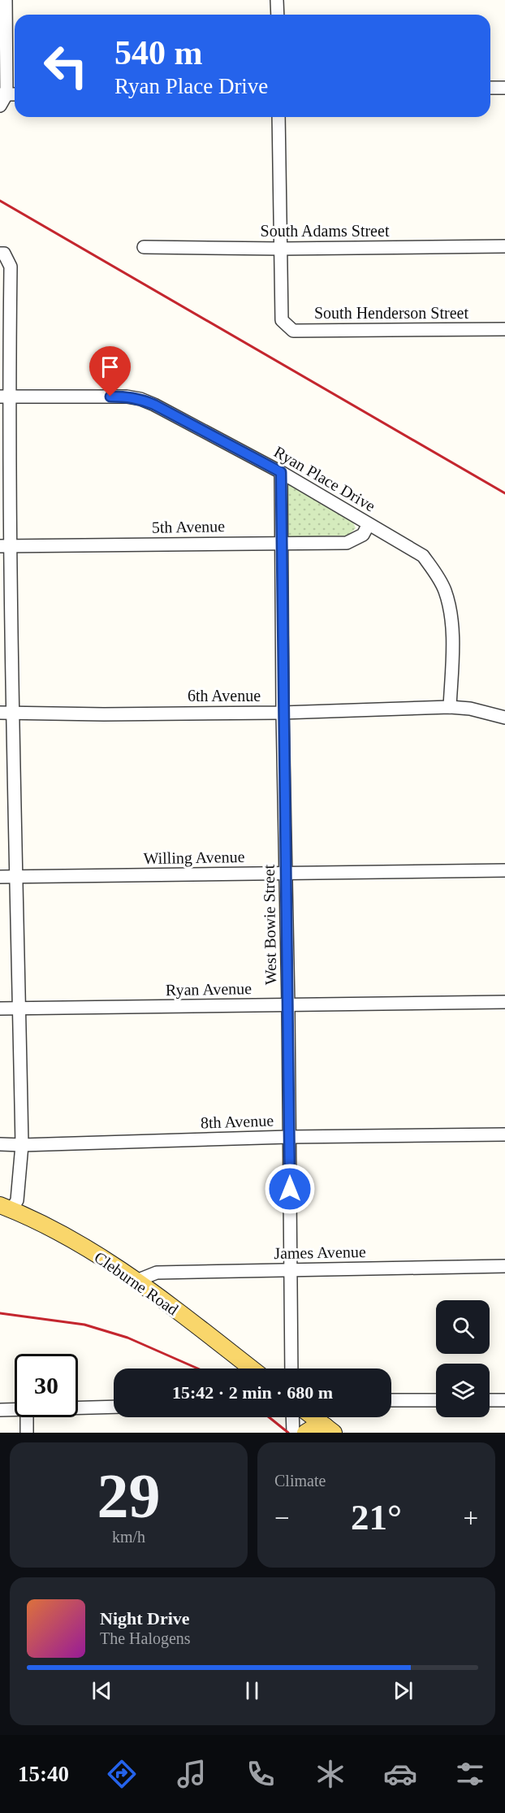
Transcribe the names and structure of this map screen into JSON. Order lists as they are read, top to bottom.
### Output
{
  "streets": {
    "main road": ["Cleburne Road"],
    "street": [
      "South Adams Street",
      "South Henderson Street",
      "Ryan Place Drive",
      "5th Avenue",
      "6th Avenue",
      "Willing Avenue",
      "West Bowie Street",
      "Ryan Avenue",
      "8th Avenue",
      "James Avenue"
    ]
  },
  "crossings": [
    ["South Adams Street", "South Henderson Street"],
    ["Ryan Place Drive", "5th Avenue"],
    ["Ryan Place Drive", "6th Avenue"],
    ["Ryan Place Drive", "West Bowie Street"],
    ["5th Avenue", "West Bowie Street"],
    ["6th Avenue", "West Bowie Street"],
    ["Willing Avenue", "West Bowie Street"],
    ["West Bowie Street", "Ryan Avenue"],
    ["West Bowie Street", "8th Avenue"],
    ["West Bowie Street", "James Avenue"],
    ["James Avenue", "Cleburne Road"]
  ],
  "page": {
    "turn": ["540 m", "Ryan Place Drive"],
    "limit": "30",
    "trip": "15:42 · 2 min · 680 m",
    "tile": [
      ["29", "km/h"],
      "Climate"
    ],
    "heat": ["−", "21°", "+"],
    "song": ["Night Drive", "The Halogens"],
    "tabs": "15:40"
  }
}
